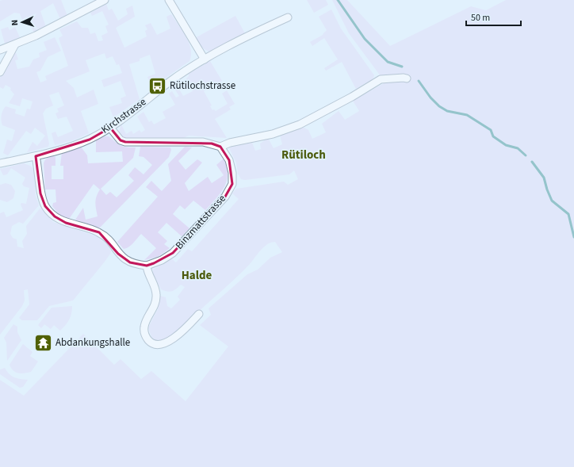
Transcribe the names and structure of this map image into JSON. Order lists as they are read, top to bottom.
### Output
{
  "streets": {
    "street": ["Kirchstrasse", "Binzmattstrasse"]
  },
  "districts": ["Rütiloch", "Halde"],
  "places": {
    "bus stop": ["Rütilochstrasse"],
    "temple": ["Abdankungshalle"]
  },
  "scale_bar": "50 m",
  "north": "left"
}
